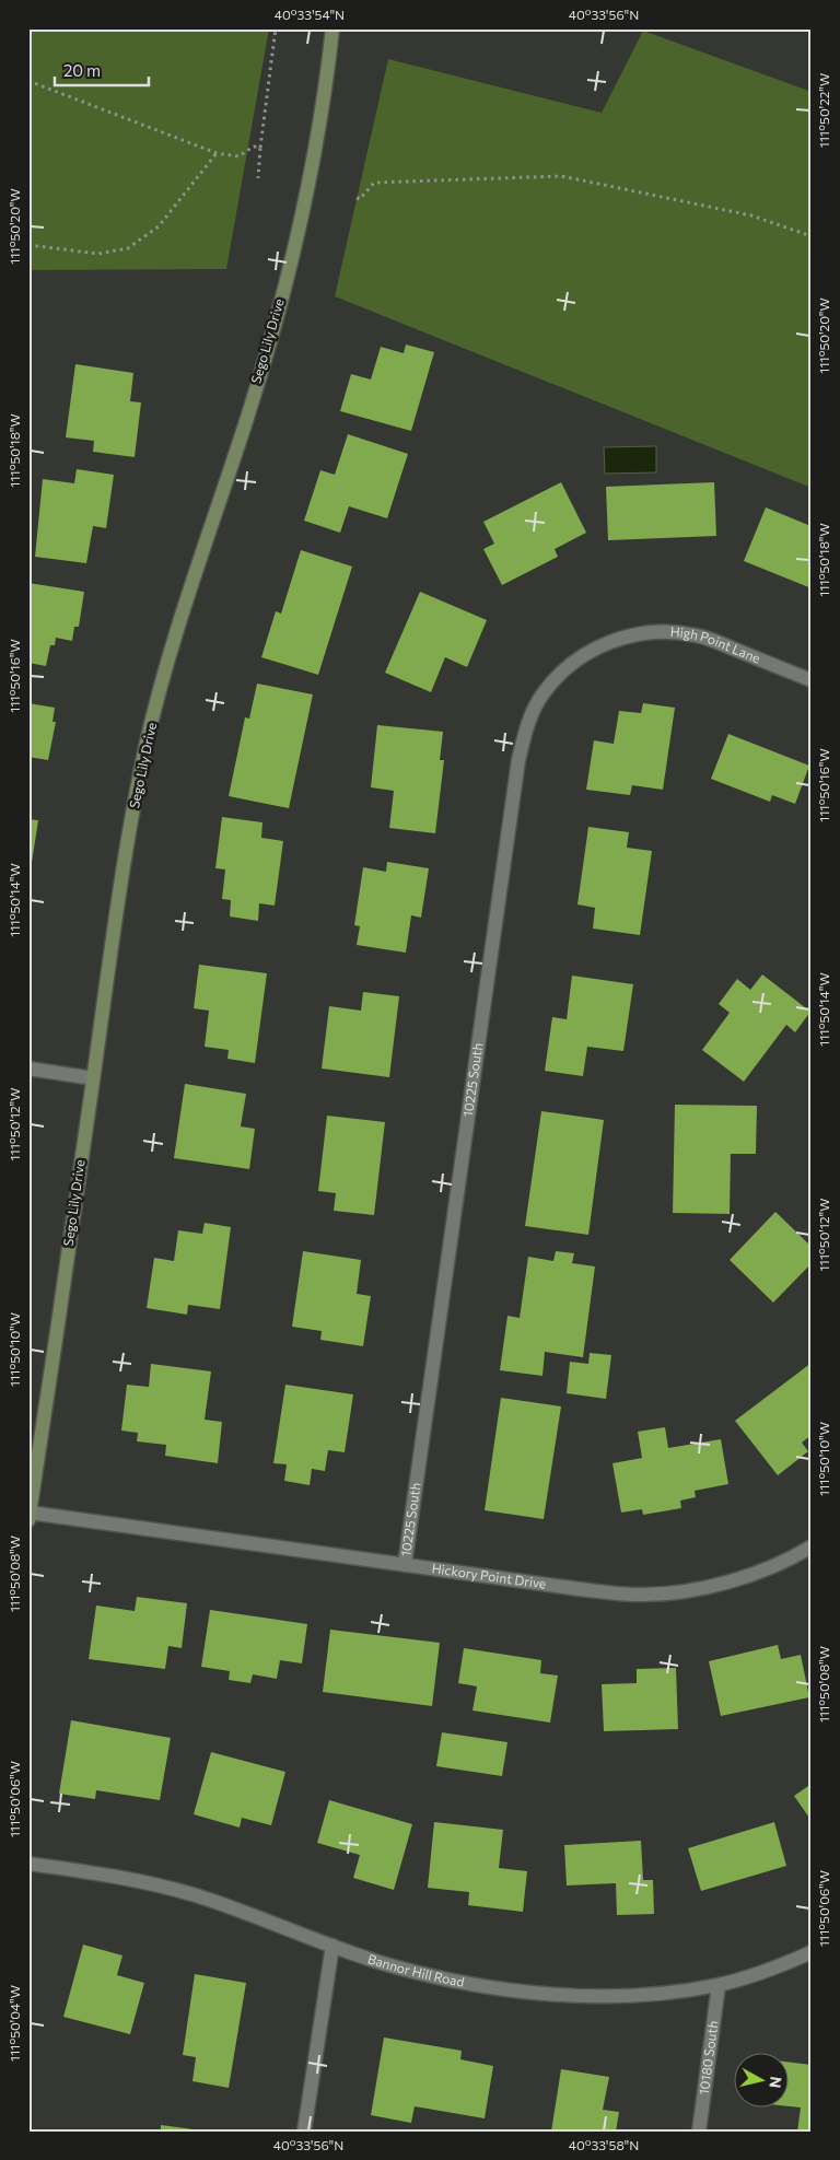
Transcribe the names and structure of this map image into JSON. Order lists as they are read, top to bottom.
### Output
{
  "streets": {
    "street": [
      "Sego Lily Drive",
      "High Point Lane",
      "10225 South",
      "Hickory Point Drive",
      "Bannor Hill Road",
      "10180 South"
    ]
  },
  "crossings": [
    ["Sego Lily Drive", "Hickory Point Drive"],
    ["High Point Lane", "10225 South"],
    ["10225 South", "Hickory Point Drive"],
    ["Bannor Hill Road", "10180 South"]
  ],
  "scale_bar": "20 m",
  "north": "right",
  "coordinates": [
    "40°33'54\"N",
    "40°33'56\"N",
    "111°50'22\"W",
    "111°50'20\"W",
    "111°50'18\"W",
    "111°50'16\"W",
    "111°50'14\"W",
    "111°50'12\"W",
    "111°50'10\"W",
    "111°50'08\"W",
    "111°50'06\"W",
    "111°50'04\"W",
    "40°33'58\"N"
  ]
}
